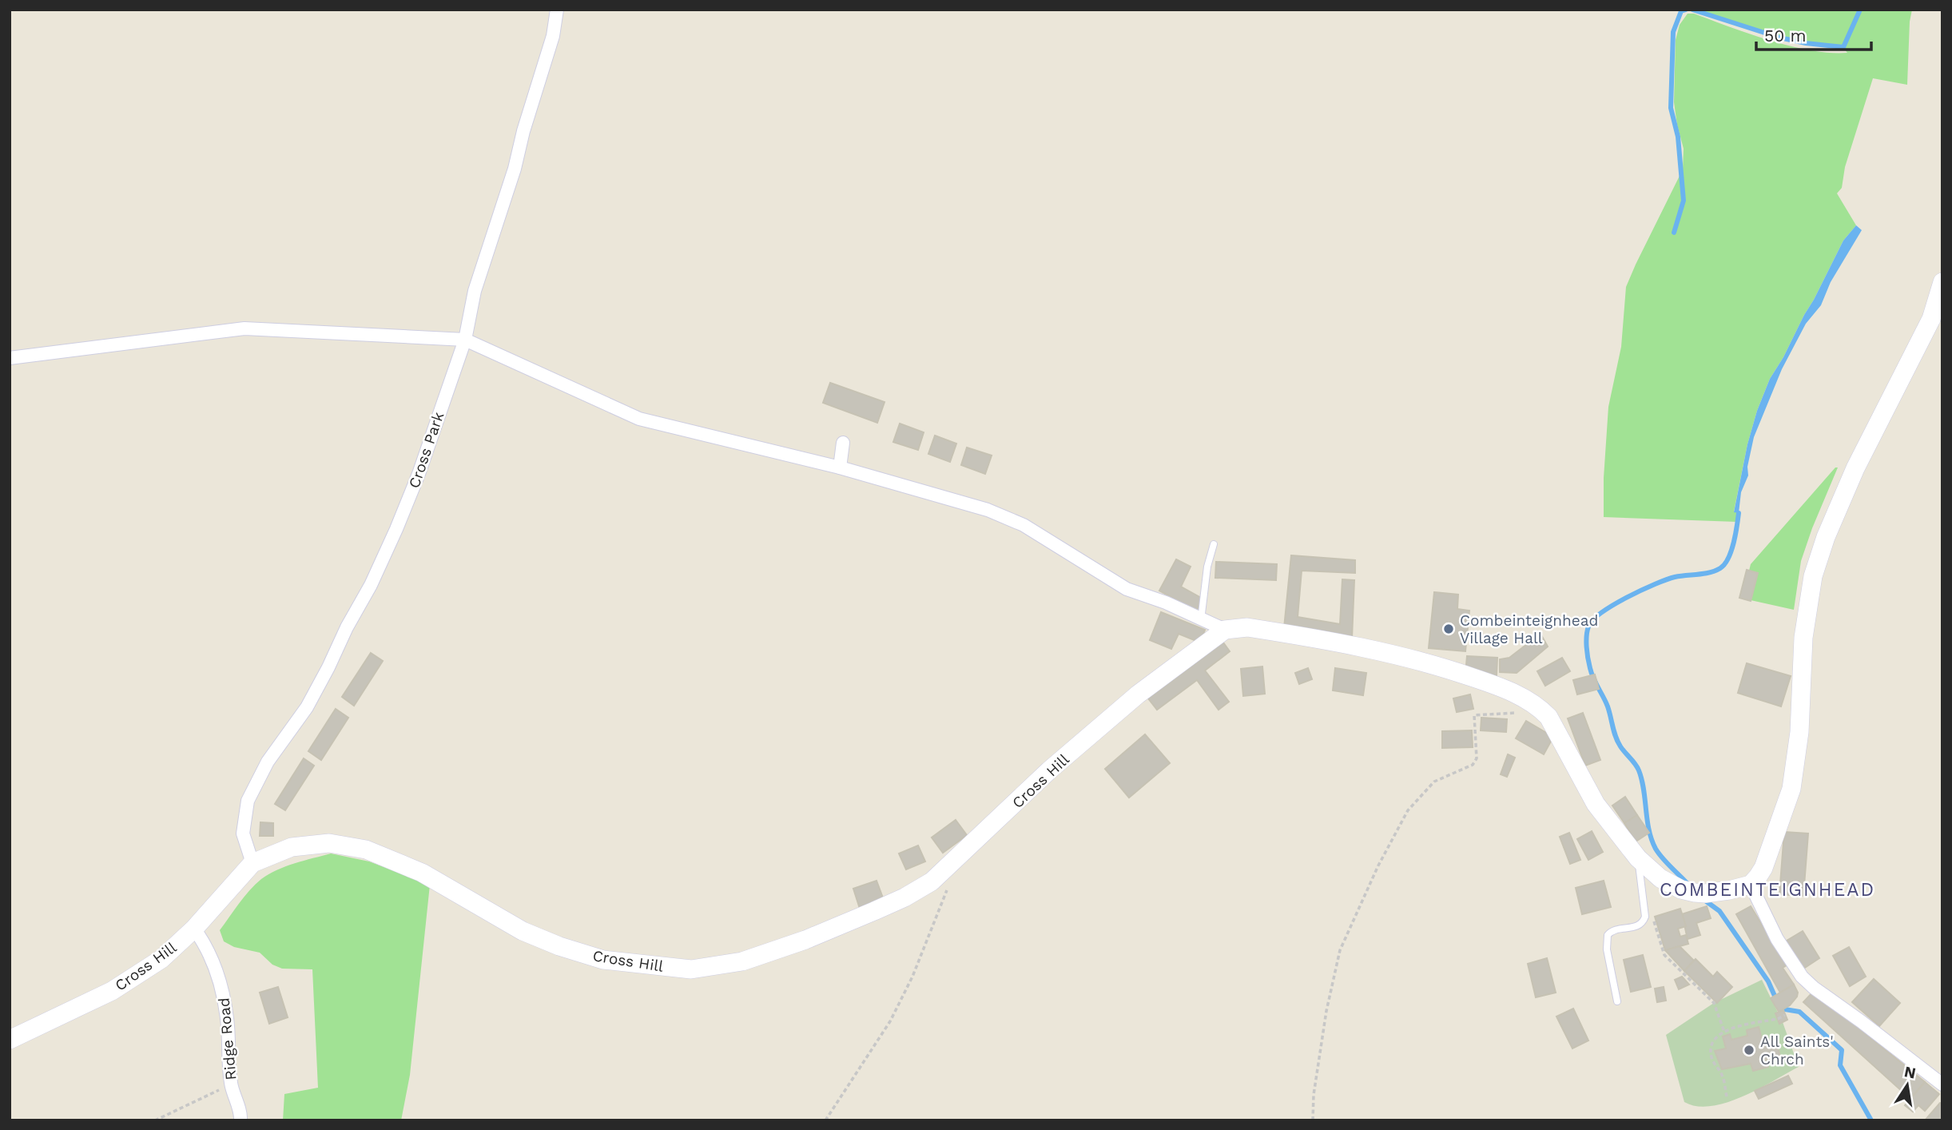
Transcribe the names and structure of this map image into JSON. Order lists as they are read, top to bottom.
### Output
{
  "streets": {
    "street": ["Cross Park", "Cross Hill", "Ridge Road"]
  },
  "crossings": [
    ["Cross Park", "Cross Hill"],
    ["Cross Hill", "Ridge Road"]
  ],
  "districts": ["COMBEINTEIGNHEAD"],
  "places": ["Combeinteignhead Village Hall", "All Saints' Chrch"],
  "scale_bar": "50 m",
  "north": "top"
}
